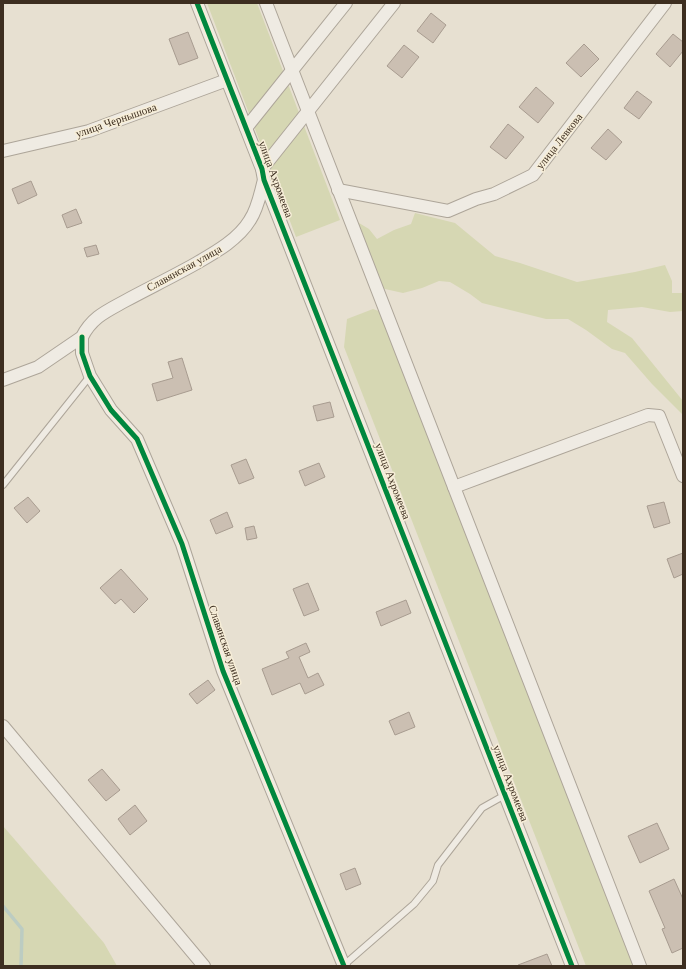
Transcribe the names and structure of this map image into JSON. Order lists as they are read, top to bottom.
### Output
{
  "streets": {
    "street": [
      "улица Чернышова",
      "улица Левкова",
      "улица Ахромеева",
      "Славянская улица"
    ]
  },
  "crossings": [
    ["улица Чернышова", "улица Ахромеева"],
    ["улица Ахромеева", "Славянская улица"]
  ]
}
